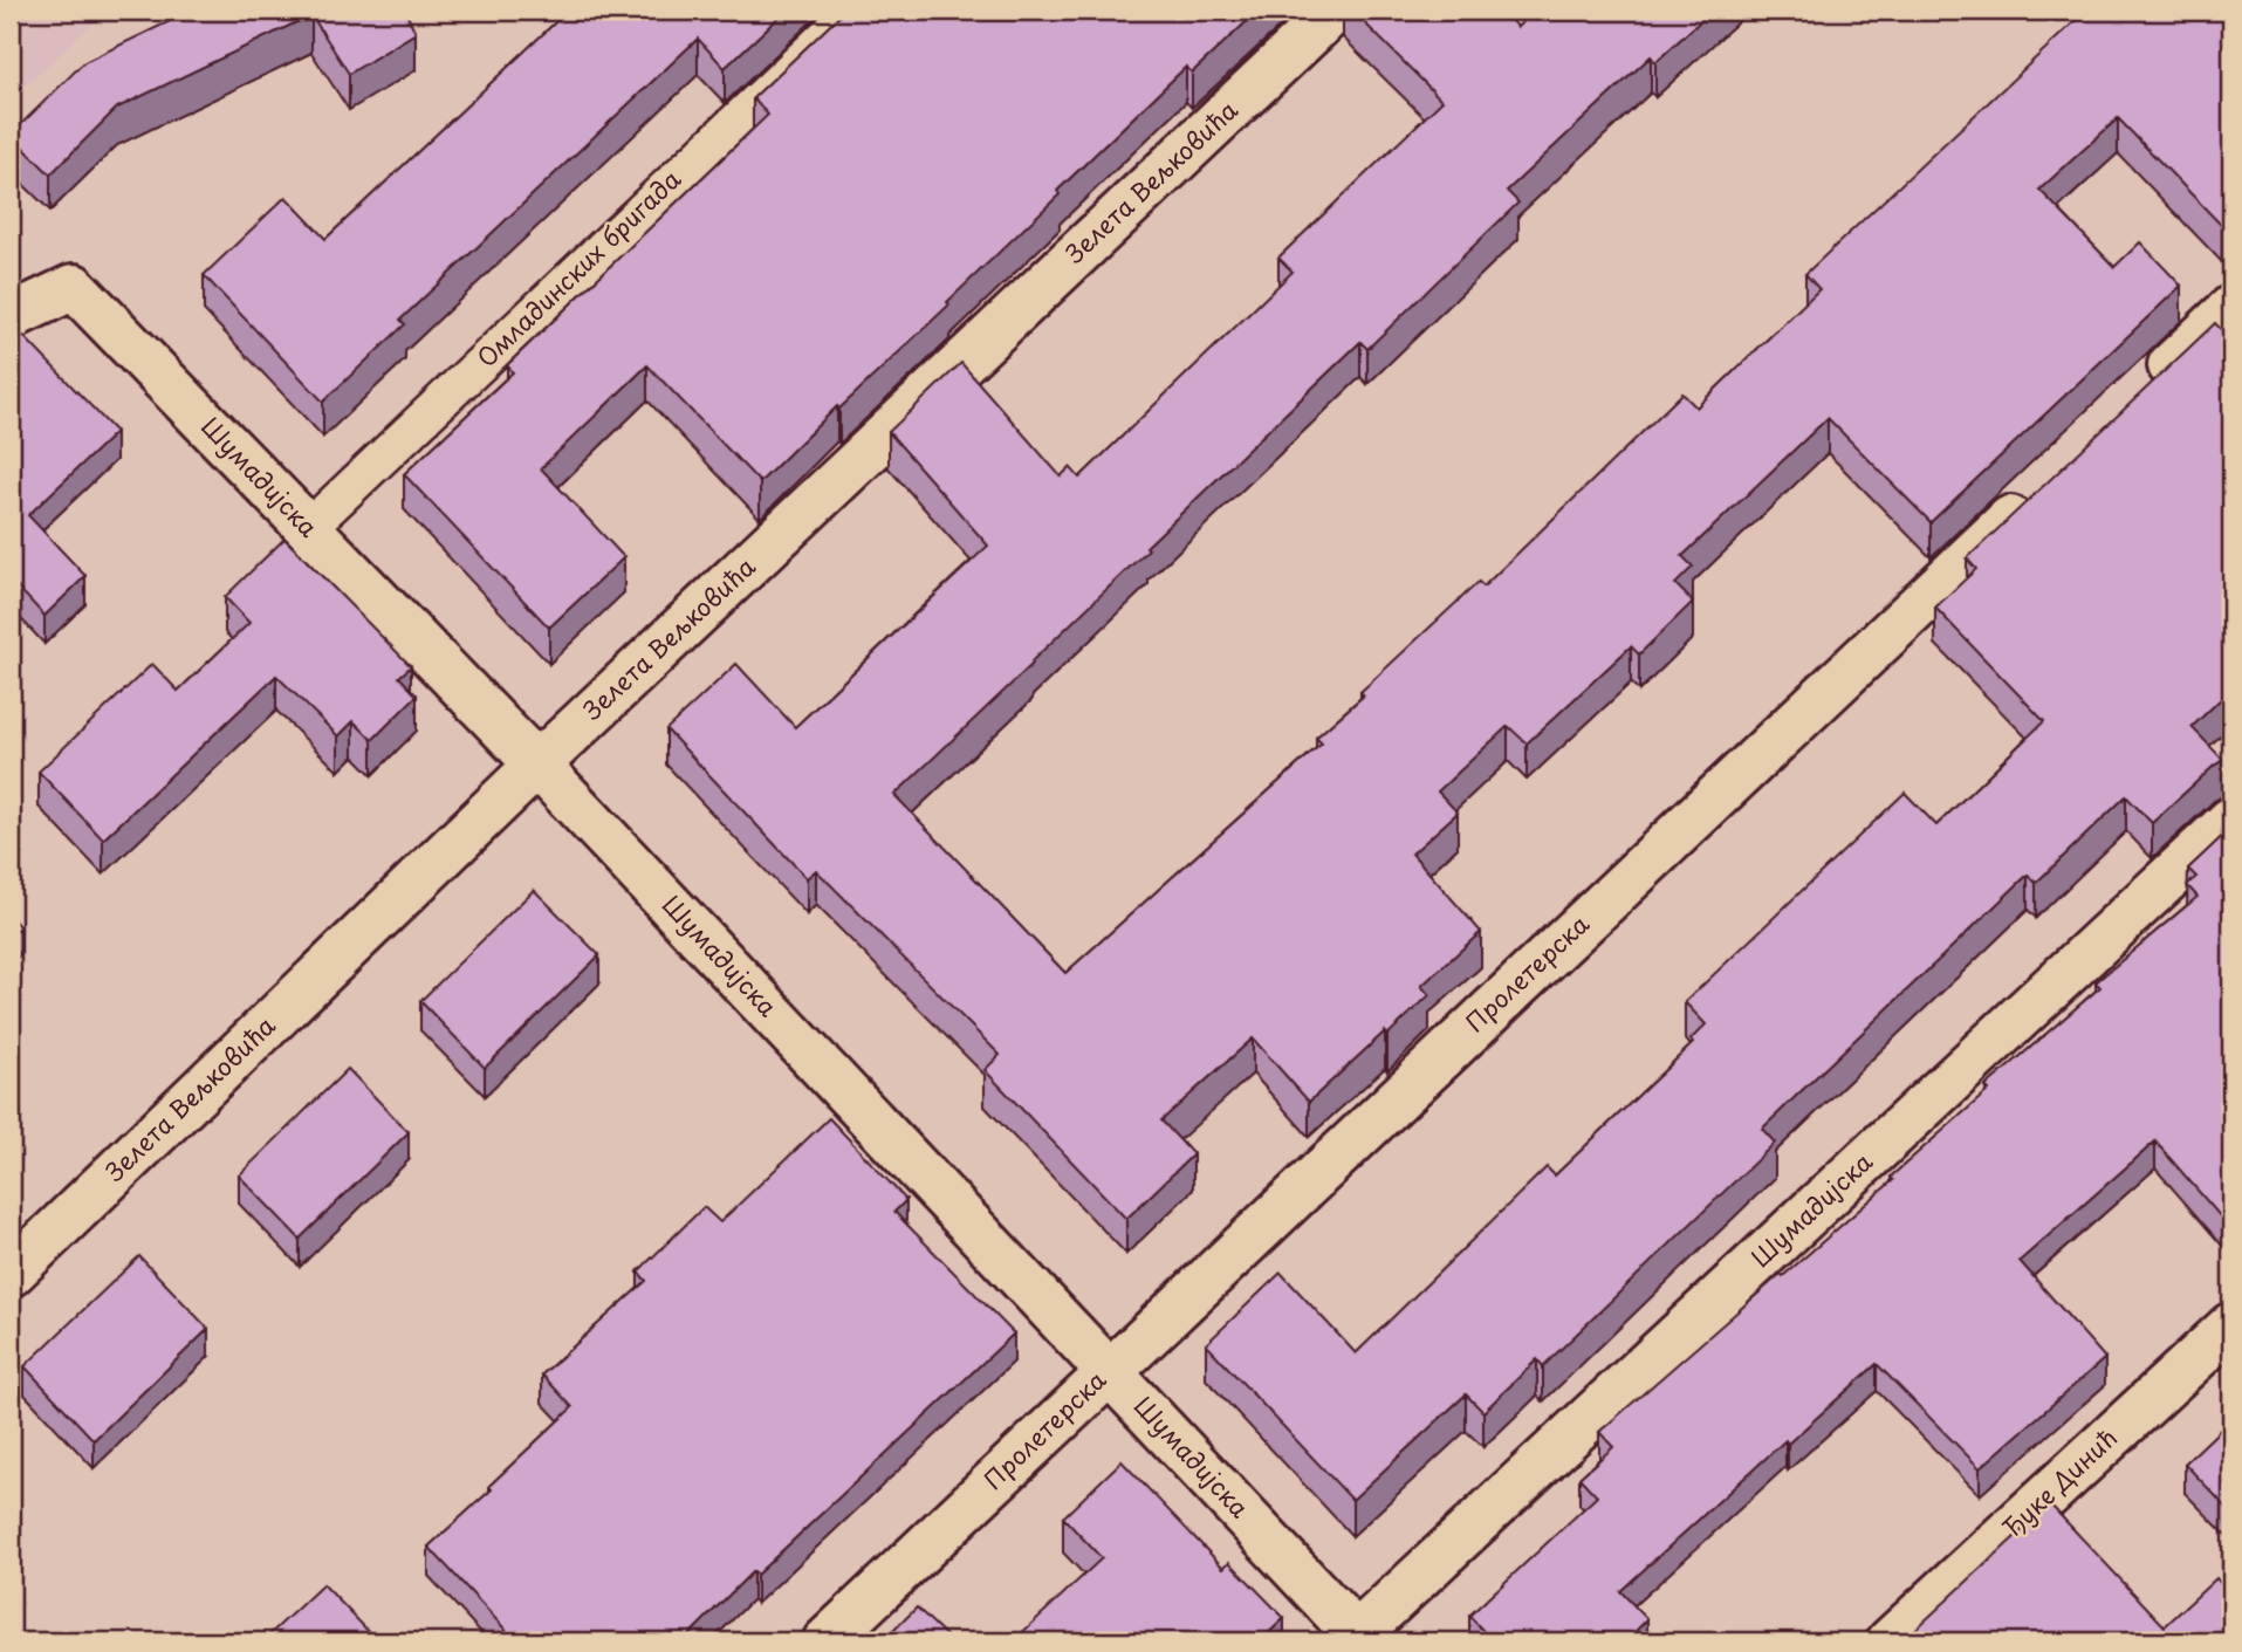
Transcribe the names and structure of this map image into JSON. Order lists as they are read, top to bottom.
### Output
{
  "streets": {
    "street": [
      "Зелета Вељковића",
      "Шумадијска",
      "Пролетерска",
      "Ђуке Динић"
    ],
    "lane": ["Омладинских бригада"]
  },
  "crossings": [
    ["Зелета Вељковића", "Шумадијска"],
    ["Омладинских бригада", "Шумадијска"],
    ["Шумадијска", "Пролетерска"]
  ]
}
